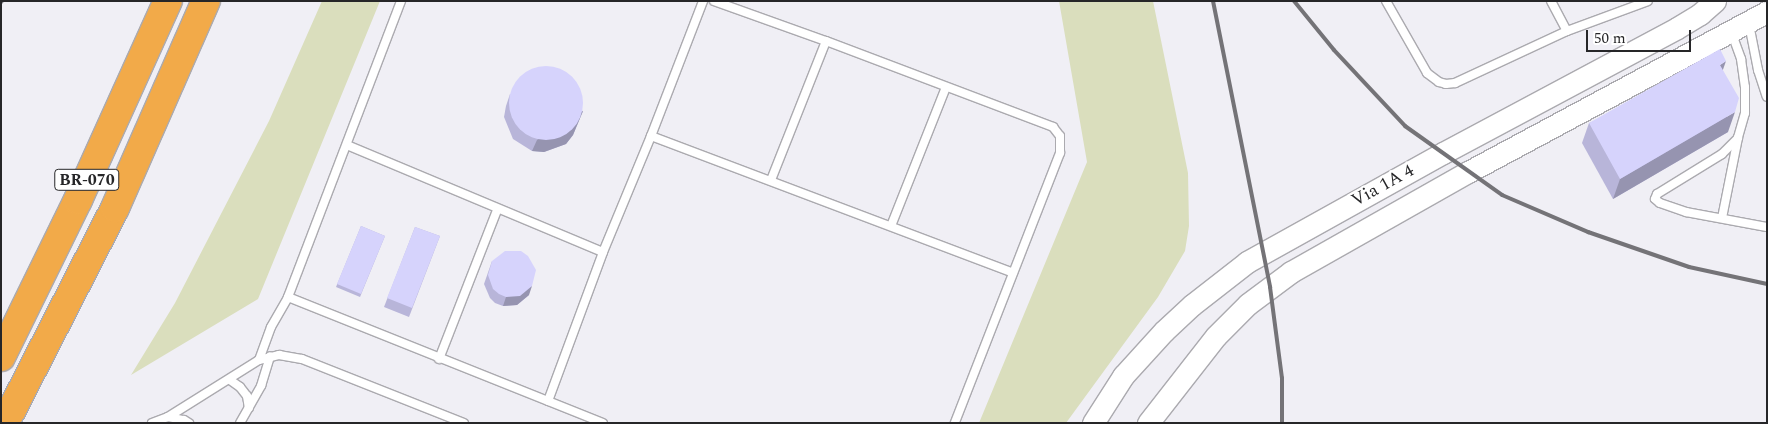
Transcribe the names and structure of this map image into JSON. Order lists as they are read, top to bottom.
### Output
{
  "streets": {
    "highway": ["BR-070"],
    "main road": ["Via 1A 4"]
  },
  "scale_bar": "50 m"
}
